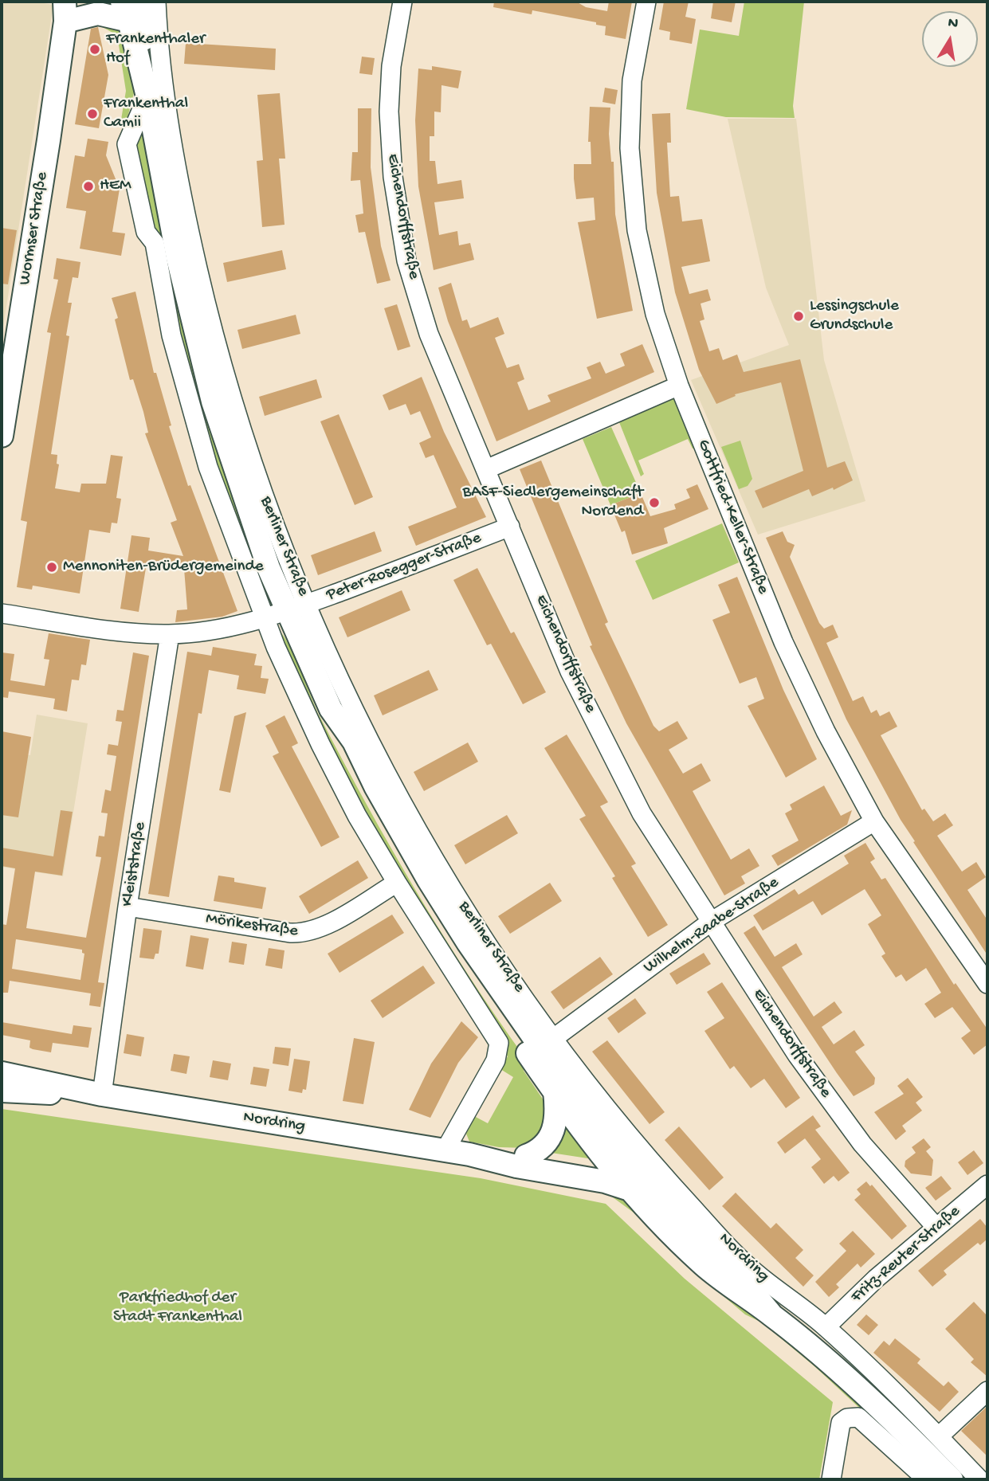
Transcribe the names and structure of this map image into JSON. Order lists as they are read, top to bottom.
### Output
{
  "streets": {
    "main road": ["Wormser Straße", "Berliner Straße", "Nordring"],
    "street": [
      "Eichendorffstraße",
      "Gottfried-Keller-Straße",
      "Peter-Rosegger-Straße",
      "Kleiststraße",
      "Mörikestraße",
      "Wilhelm-Raabe-Straße",
      "Fritz-Reuter-Straße"
    ]
  },
  "crossings": [
    ["Eichendorffstraße", "Peter-Rosegger-Straße"],
    ["Eichendorffstraße", "Wilhelm-Raabe-Straße"],
    ["Eichendorffstraße", "Fritz-Reuter-Straße"],
    ["Gottfried-Keller-Straße", "Wilhelm-Raabe-Straße"],
    ["Berliner Straße", "Peter-Rosegger-Straße"],
    ["Berliner Straße", "Mörikestraße"],
    ["Berliner Straße", "Wilhelm-Raabe-Straße"],
    ["Berliner Straße", "Nordring"],
    ["Peter-Rosegger-Straße", "Kleiststraße"],
    ["Kleiststraße", "Mörikestraße"],
    ["Kleiststraße", "Nordring"],
    ["Wilhelm-Raabe-Straße", "Nordring"],
    ["Nordring", "Fritz-Reuter-Straße"]
  ],
  "parks": ["Parkfriedhof der Stadt Frankenthal"],
  "places": [
    "Frankenthaler Hof",
    "Frankenthal Camii",
    "HEM",
    "Lessingschule Grundschule",
    "BASF-Siedlergemeinschaft Nordend",
    "Mennoniten-Brüdergemeinde"
  ],
  "north": "top"
}
